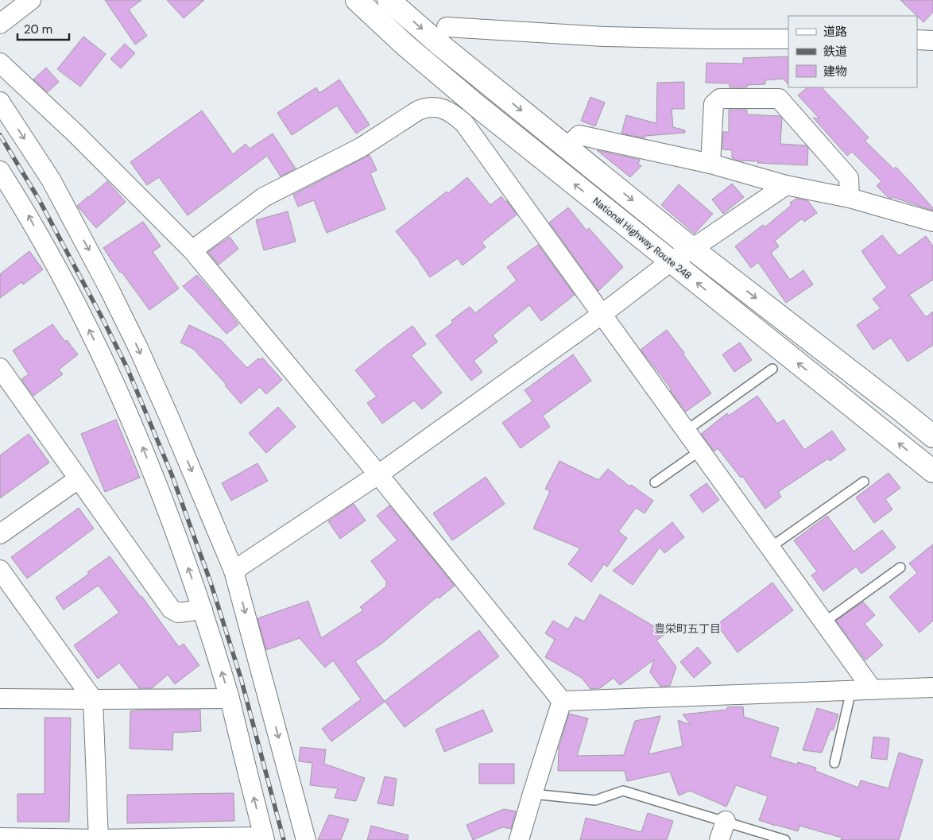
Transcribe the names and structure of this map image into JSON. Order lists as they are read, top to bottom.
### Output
{
  "streets": {
    "highway": ["National Highway Route 248"]
  },
  "districts": ["豊栄町五丁目"],
  "legend": ["道路", "鉄道", "建物"],
  "scale_bar": "20 m"
}
